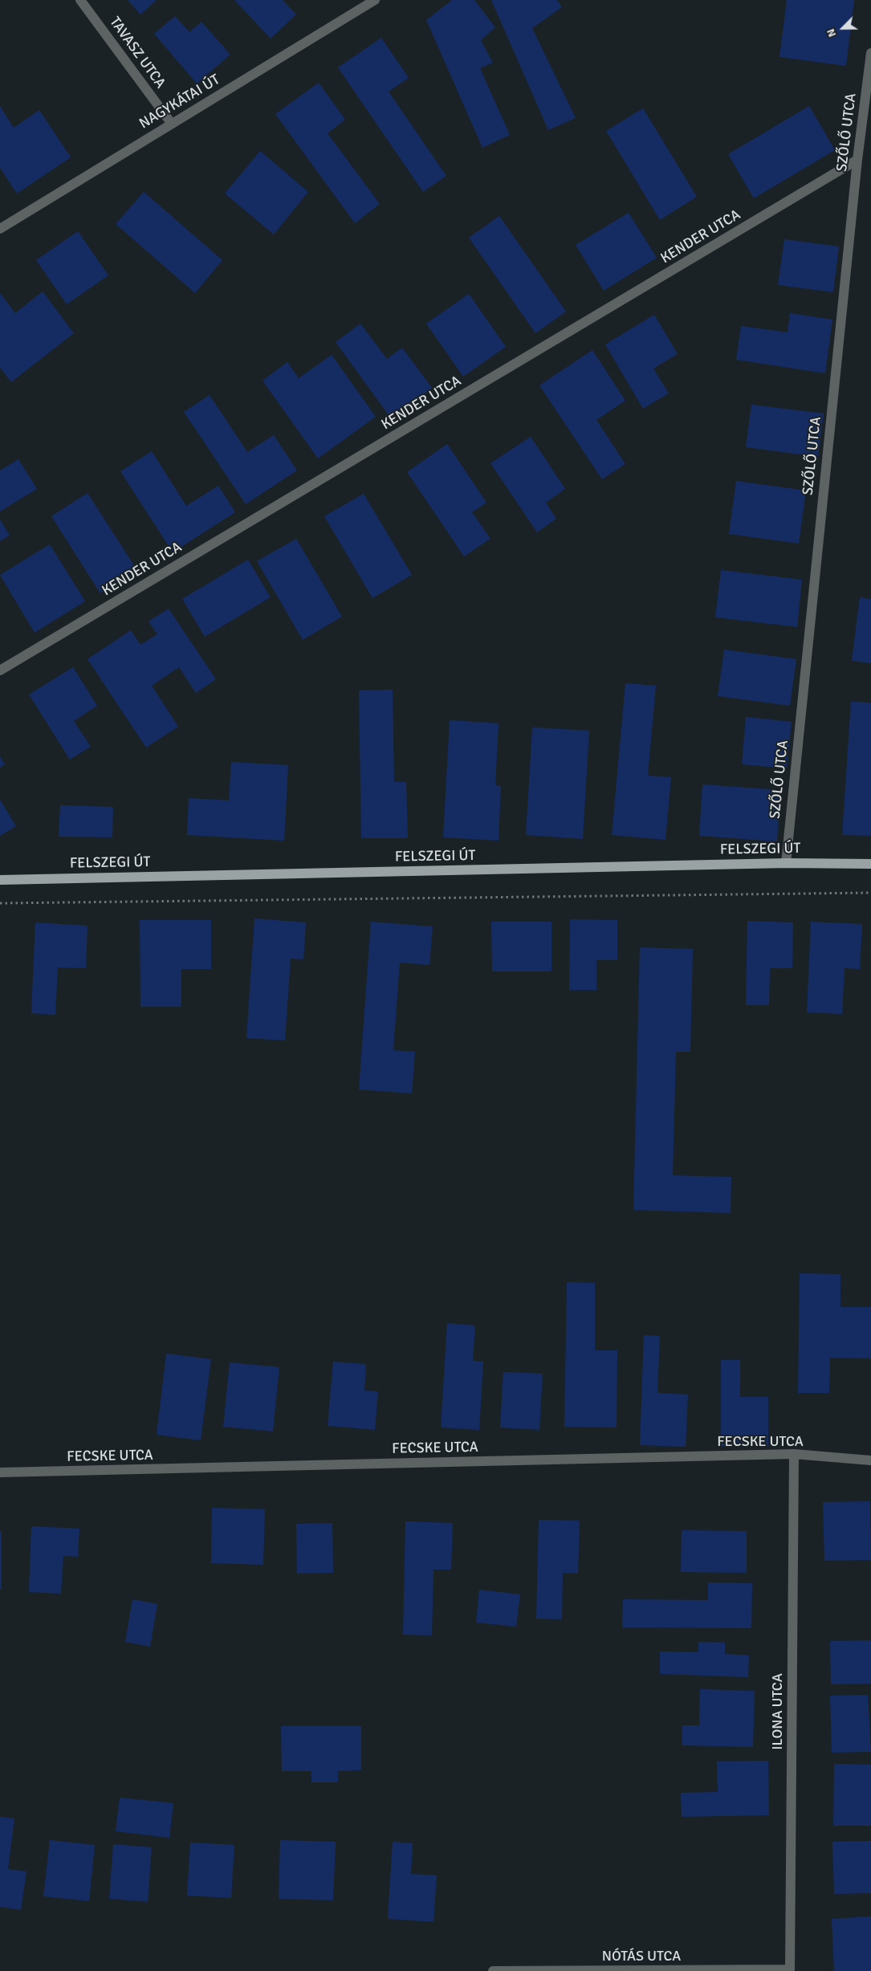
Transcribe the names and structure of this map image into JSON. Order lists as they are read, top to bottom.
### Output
{
  "streets": {
    "main road": ["FELSZEGI ÚT"],
    "street": [
      "TAVASZ UTCA",
      "NAGYKÁTAI ÚT",
      "SZŐLŐ UTCA",
      "KENDER UTCA",
      "FECSKE UTCA",
      "ILONA UTCA",
      "NÓTÁS UTCA"
    ]
  },
  "crossings": [
    ["TAVASZ UTCA", "NAGYKÁTAI ÚT"],
    ["SZŐLŐ UTCA", "KENDER UTCA"],
    ["SZŐLŐ UTCA", "FELSZEGI ÚT"],
    ["FECSKE UTCA", "ILONA UTCA"],
    ["ILONA UTCA", "NÓTÁS UTCA"]
  ],
  "north": "bottom left"
}
